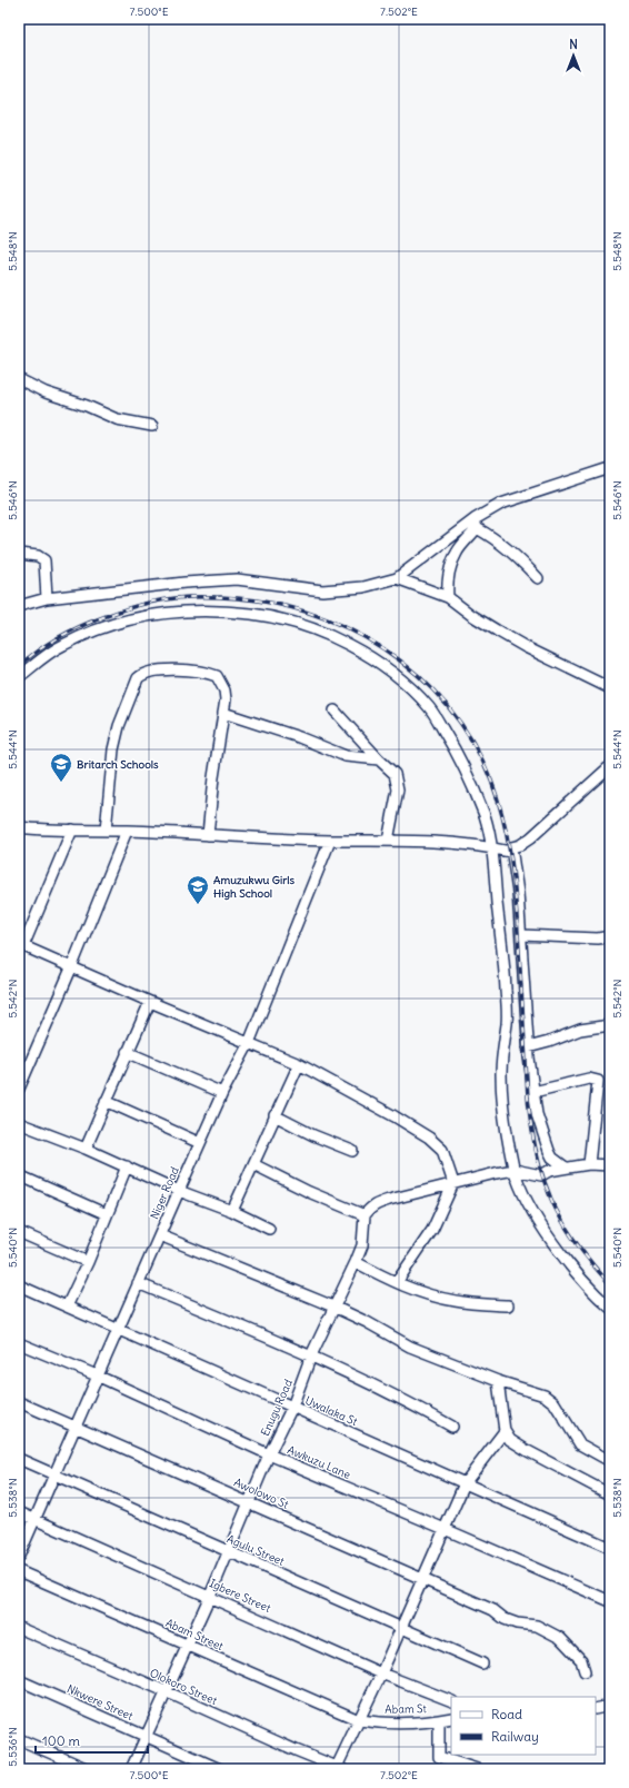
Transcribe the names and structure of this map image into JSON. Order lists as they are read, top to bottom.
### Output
{
  "streets": {
    "street": [
      "Niger Road",
      "Enugu Road",
      "Uwalaka St",
      "Awkuzu Lane",
      "Awolowo St",
      "Agulu Street",
      "Igbere Street",
      "Abam Street",
      "Olokoro Street",
      "Nkwere Street",
      "Abam St"
    ]
  },
  "crossings": [
    ["Niger Road", "Uwalaka St"],
    ["Niger Road", "Awkuzu Lane"],
    ["Niger Road", "Awolowo St"],
    ["Niger Road", "Agulu Street"],
    ["Niger Road", "Igbere Street"],
    ["Enugu Road", "Uwalaka St"],
    ["Enugu Road", "Awkuzu Lane"],
    ["Enugu Road", "Awolowo St"],
    ["Enugu Road", "Agulu Street"],
    ["Enugu Road", "Igbere Street"],
    ["Enugu Road", "Abam Street"],
    ["Enugu Road", "Olokoro Street"],
    ["Enugu Road", "Nkwere Street"],
    ["Abam Street", "Abam St"]
  ],
  "places": {
    "school or university": ["Britarch Schools", "Amuzukwu Girls High School"]
  },
  "legend": ["Road", "Railway"],
  "scale_bar": "100 m",
  "north": "top",
  "coordinates": [
    "7.500°E",
    "7.502°E",
    "5.548°N",
    "5.546°N",
    "5.544°N",
    "5.542°N",
    "5.540°N",
    "5.538°N",
    "5.536°N"
  ]
}
